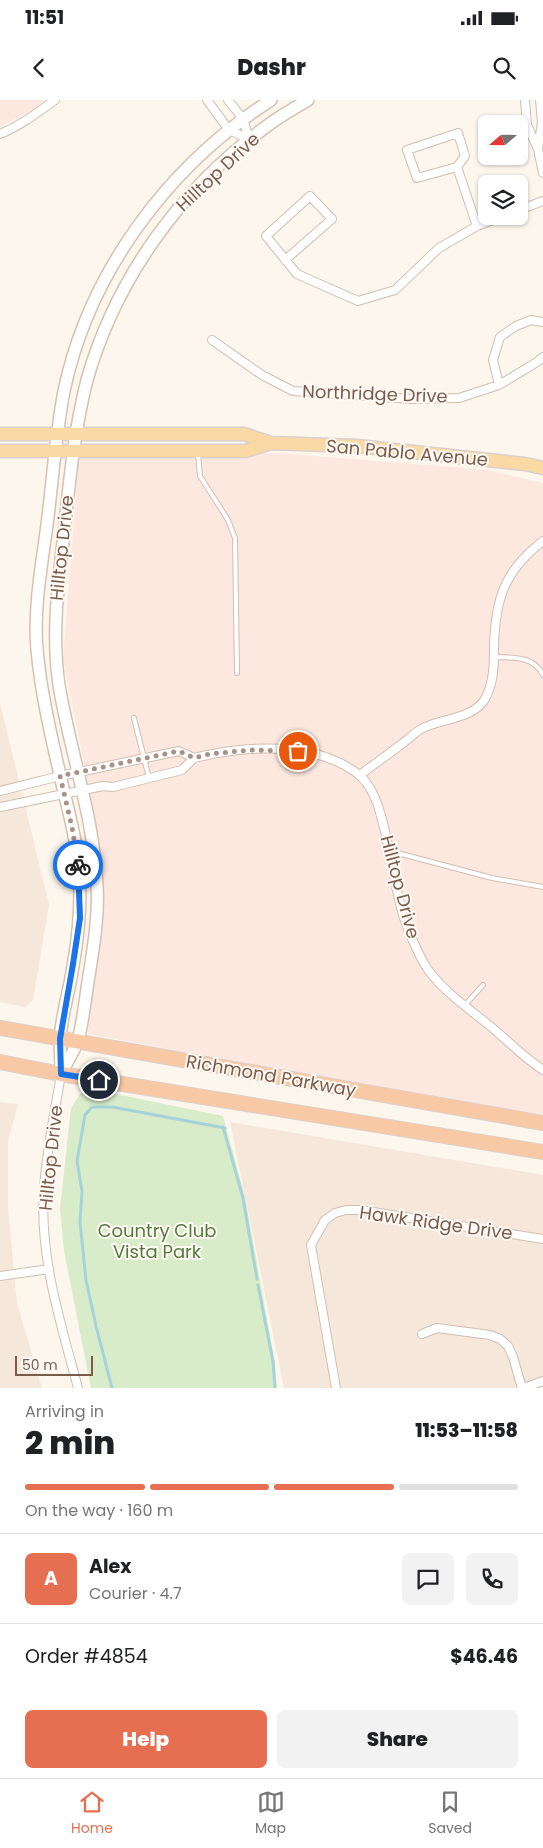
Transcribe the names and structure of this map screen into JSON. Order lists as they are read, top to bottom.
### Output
{
  "streets": {
    "highway": ["Richmond Parkway"],
    "main road": ["Hilltop Drive", "San Pablo Avenue"],
    "street": ["Northridge Drive", "Hawk Ridge Drive"]
  },
  "crossings": [
    ["Hilltop Drive", "San Pablo Avenue"],
    ["Hilltop Drive", "Richmond Parkway"]
  ],
  "parks": ["Country Club Vista Park"],
  "scale_bar": "50 m",
  "north": "left",
  "page": {
    "status": "11:51",
    "header": "Dashr",
    "scale": "50 m",
    "heading": ["2 min", "Arriving in", "11:53–11:58"],
    "panel": [
      "Alex",
      "Courier · 4.7",
      "Order #4854",
      "$46.46"
    ],
    "bar": "On the way · 160 m",
    "round": "A",
    "buttons": ["Help", "Share"],
    "tabs": ["Home", "Map", "Saved"]
  }
}
